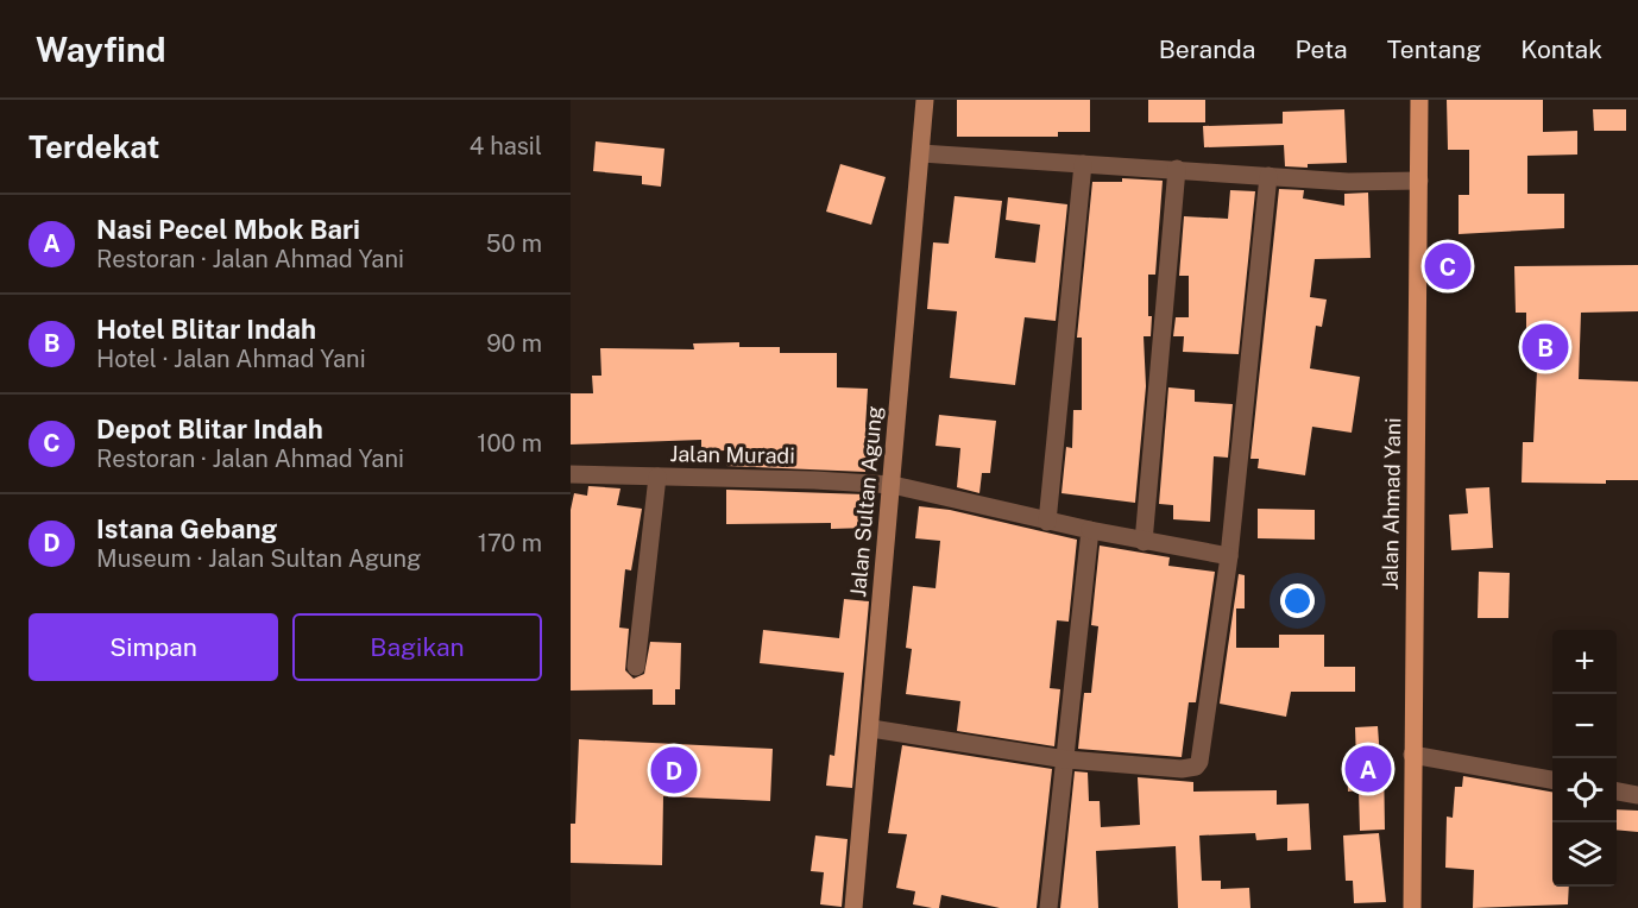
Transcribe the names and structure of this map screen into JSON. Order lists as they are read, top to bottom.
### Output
{
  "streets": {
    "main road": ["Jalan Sultan Agung", "Jalan Ahmad Yani"],
    "street": ["Jalan Muradi"]
  },
  "crossings": [
    ["Jalan Muradi", "Jalan Sultan Agung"]
  ],
  "page": {
    "header": "Wayfind",
    "nav": [
      "Beranda",
      "Peta",
      "Tentang",
      "Kontak"
    ],
    "heading": ["Terdekat", "4 hasil"],
    "list": [
      {
        "mark": "A",
        "name": "Nasi Pecel Mbok Bari",
        "note": "Restoran · Jalan Ahmad Yani",
        "value": "50 m"
      },
      {
        "mark": "B",
        "name": "Hotel Blitar Indah",
        "note": "Hotel · Jalan Ahmad Yani",
        "value": "90 m"
      },
      {
        "mark": "C",
        "name": "Depot Blitar Indah",
        "note": "Restoran · Jalan Ahmad Yani",
        "value": "100 m"
      },
      {
        "mark": "D",
        "name": "Istana Gebang",
        "note": "Museum · Jalan Sultan Agung",
        "value": "170 m"
      }
    ],
    "pins": [
      "C",
      "B",
      "A",
      "D"
    ],
    "buttons": ["Simpan", "Bagikan"],
    "map_buttons": ["+", "−"]
  }
}
